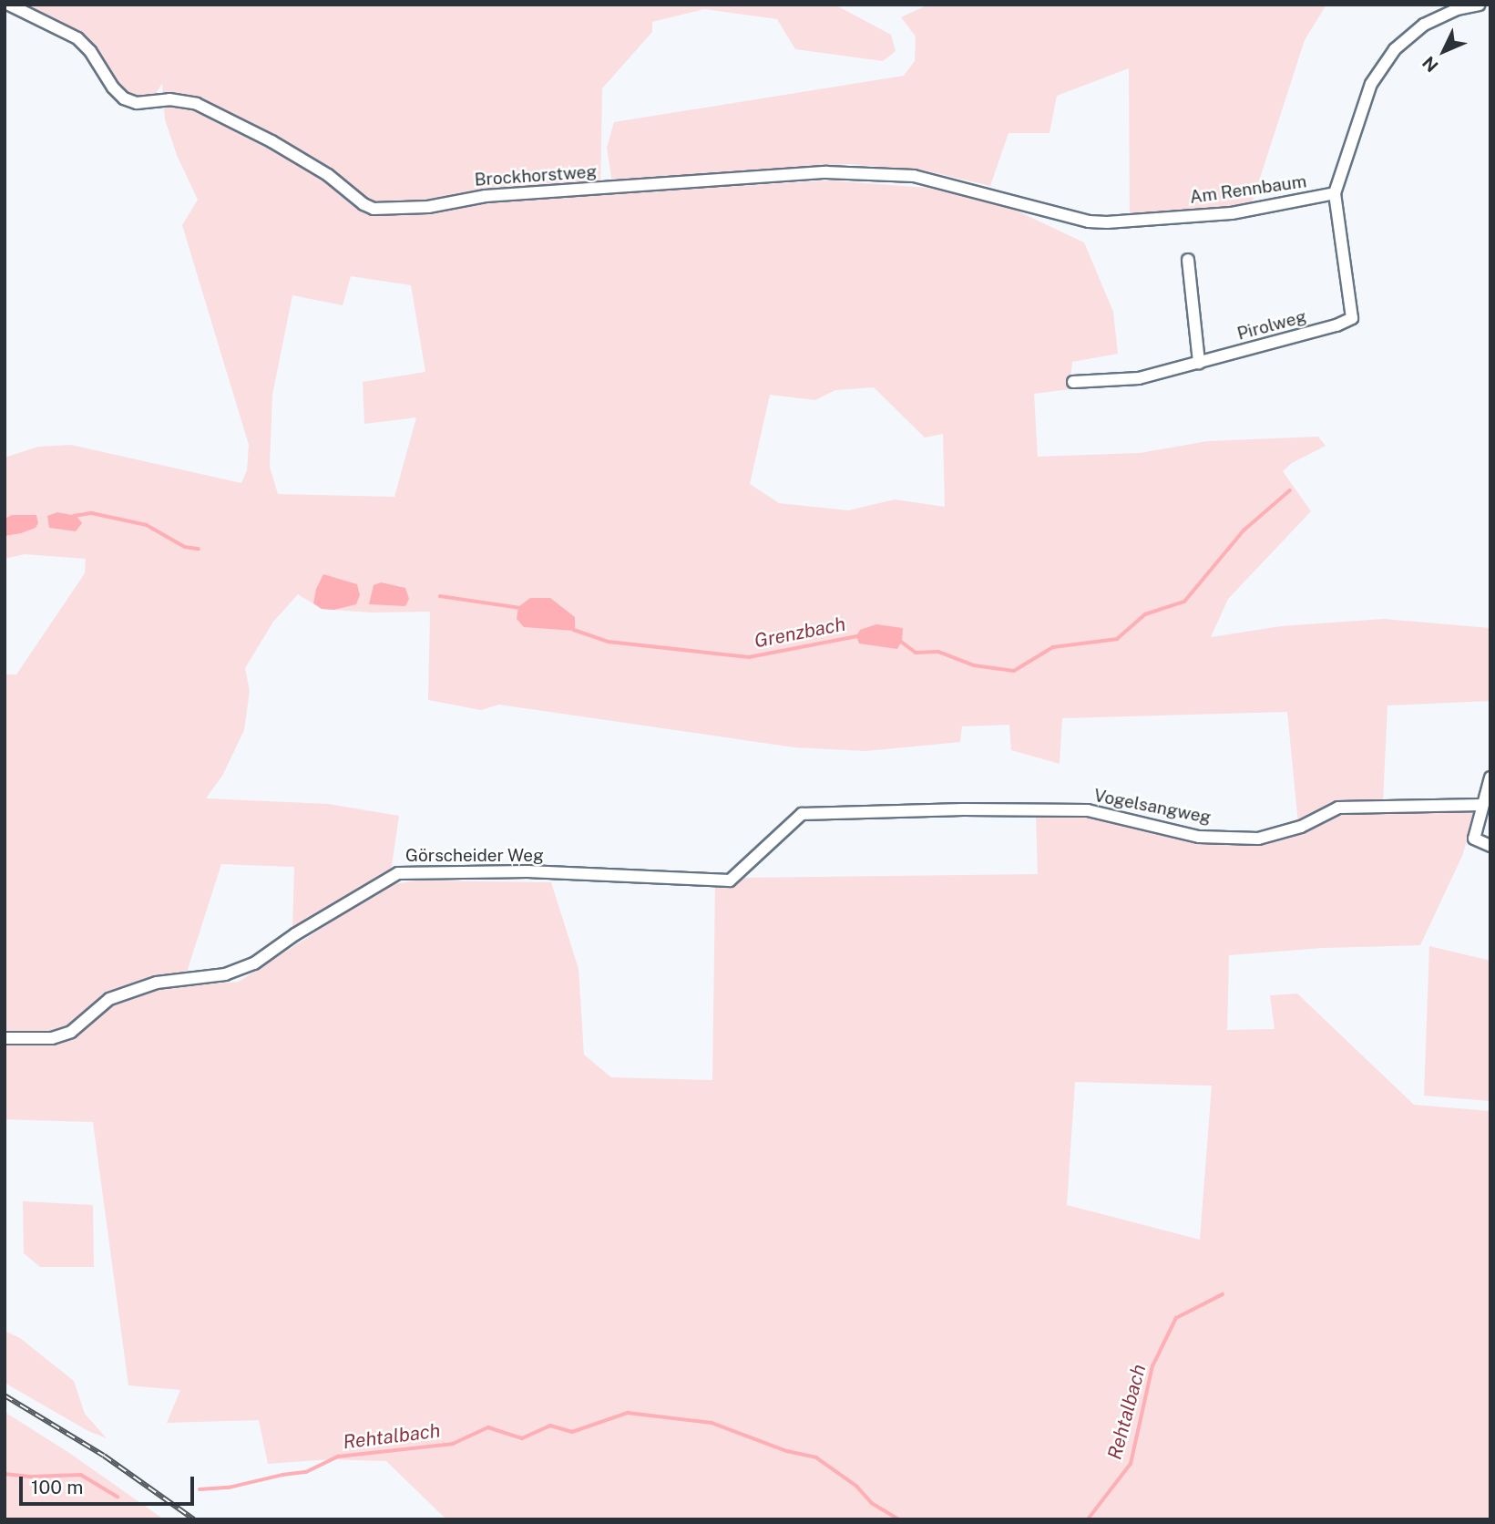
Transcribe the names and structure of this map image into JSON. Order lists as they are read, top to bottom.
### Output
{
  "streets": {
    "street": [
      "Brockhorstweg",
      "Am Rennbaum",
      "Pirolweg",
      "Vogelsangweg",
      "Görscheider Weg"
    ]
  },
  "crossings": [
    ["Brockhorstweg", "Am Rennbaum"],
    ["Am Rennbaum", "Pirolweg"],
    ["Vogelsangweg", "Görscheider Weg"]
  ],
  "water": ["Grenzbach", "Rehtalbach"],
  "scale_bar": "100 m",
  "north": "bottom left"
}
